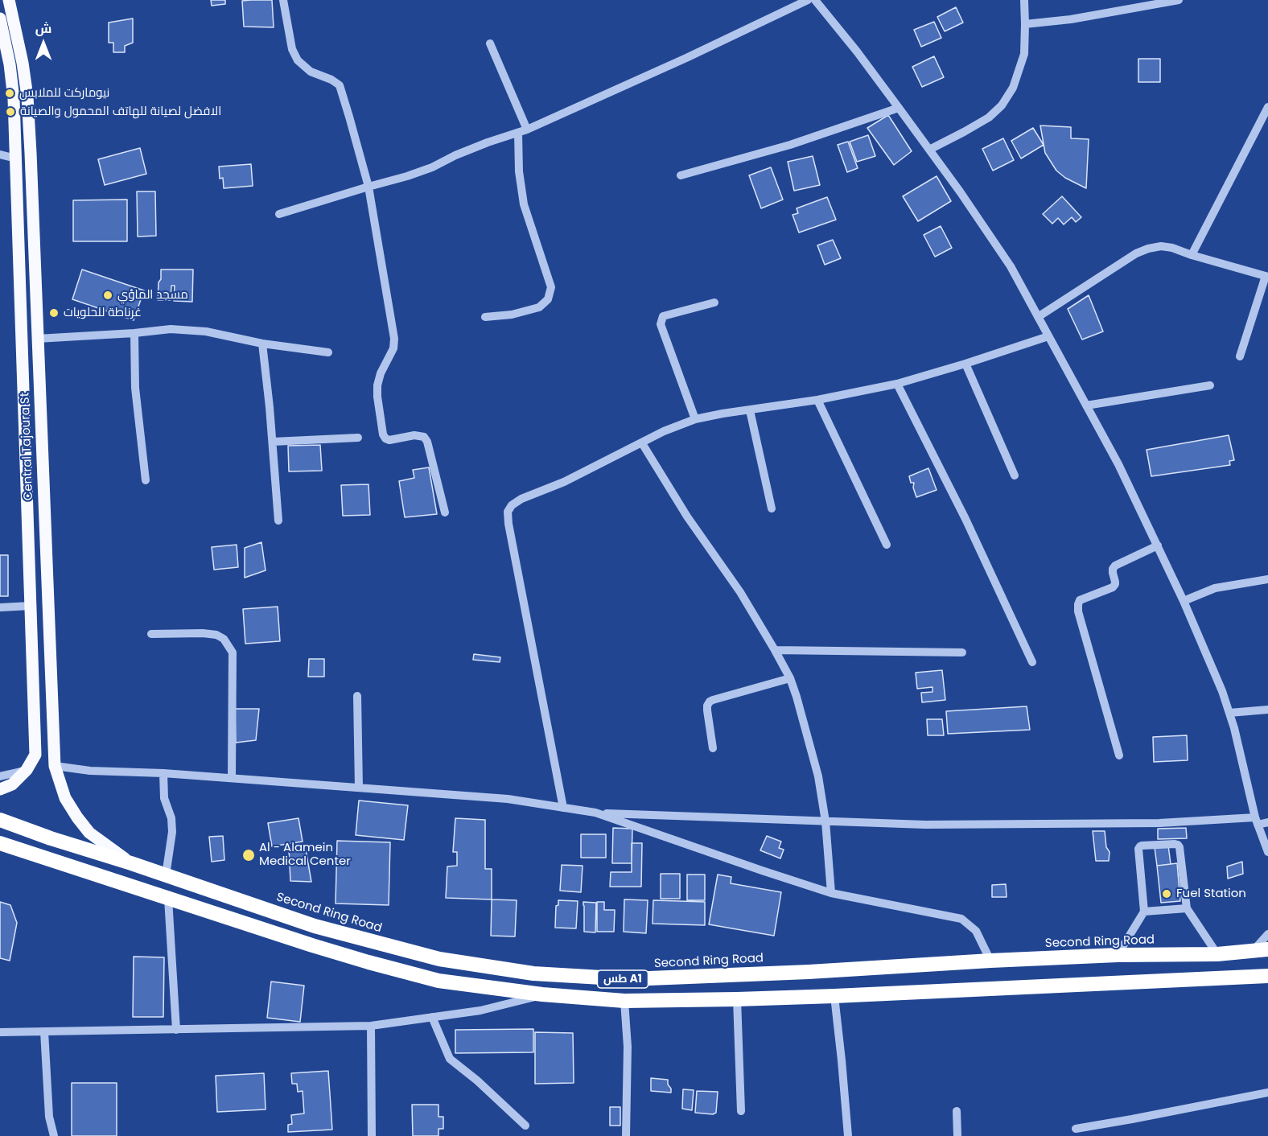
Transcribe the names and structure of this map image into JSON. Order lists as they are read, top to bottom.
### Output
{
  "streets": {
    "highway": ["Second Ring Road", "طس A1"],
    "main road": ["Central Tajoura St"]
  },
  "crossings": [
    ["Central Tajoura St", "Second Ring Road"]
  ],
  "places": [
    "نيوماركت للملابس",
    "الافضل لصيانة للهاتف المحمول والصيانة",
    "مسجد الماؤي",
    "غرناطة للحلويات",
    "Al - Alamein Medical Center",
    "Fuel Station"
  ],
  "north": "top"
}
